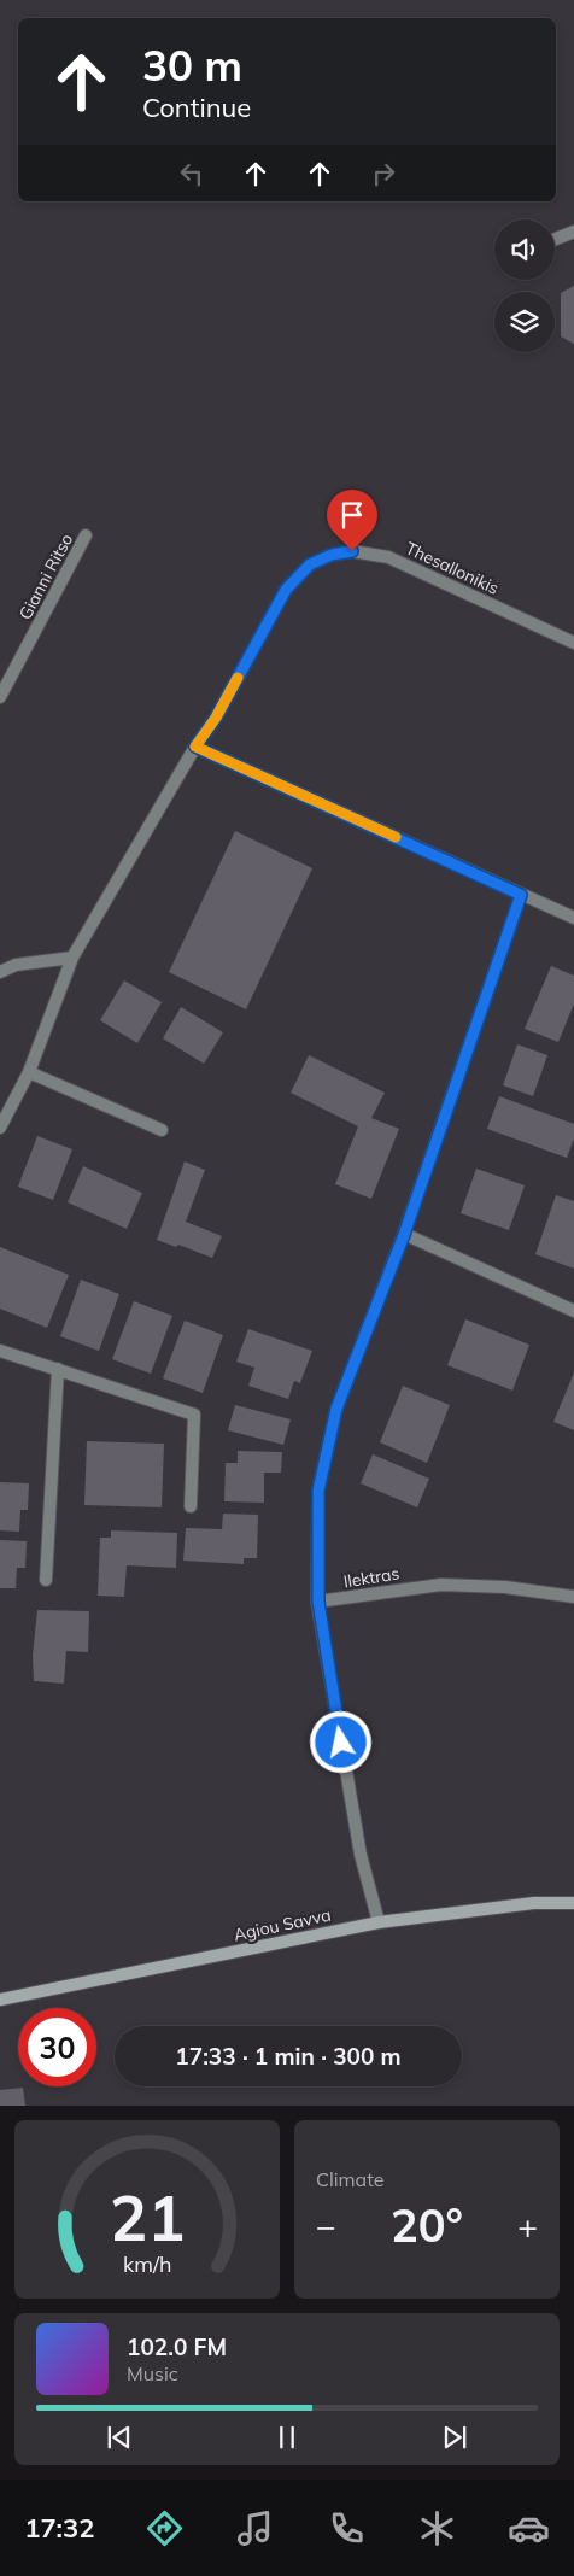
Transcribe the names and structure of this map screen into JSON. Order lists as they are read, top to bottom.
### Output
{
  "streets": {
    "street": [
      "Thesallonikis",
      "Gianni Ritso",
      "Ilektras",
      "Agiou Savva"
    ]
  },
  "page": {
    "turn": ["30 m", "Continue"],
    "limit": "30",
    "trip": "17:33 · 1 min · 300 m",
    "tile": "Climate",
    "heat": ["−", "20°", "+"],
    "song": ["102.0 FM", "Music"],
    "tabs": "17:32",
    "gauge": ["21", "km/h"]
  }
}
